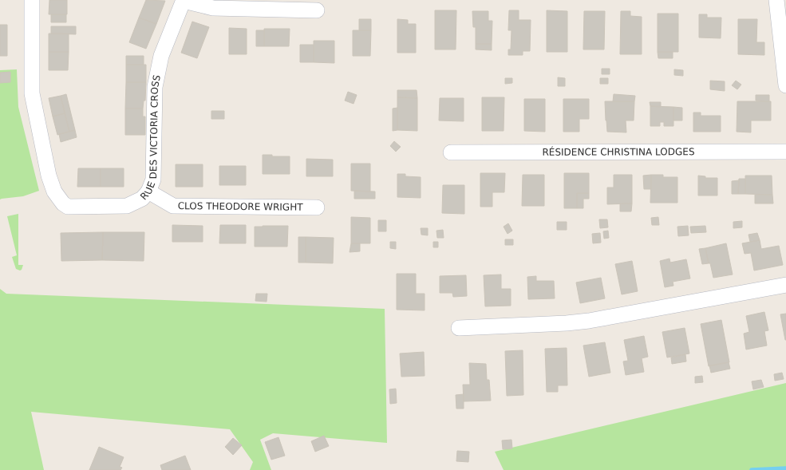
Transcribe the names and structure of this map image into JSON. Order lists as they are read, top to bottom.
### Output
{
  "streets": {
    "street": ["RUE DES VICTORIA CROSS", "RÉSIDENCE CHRISTINA LODGES", "CLOS THEODORE WRIGHT"]
  },
  "crossings": [
    ["RUE DES VICTORIA CROSS", "CLOS THEODORE WRIGHT"]
  ]
}
